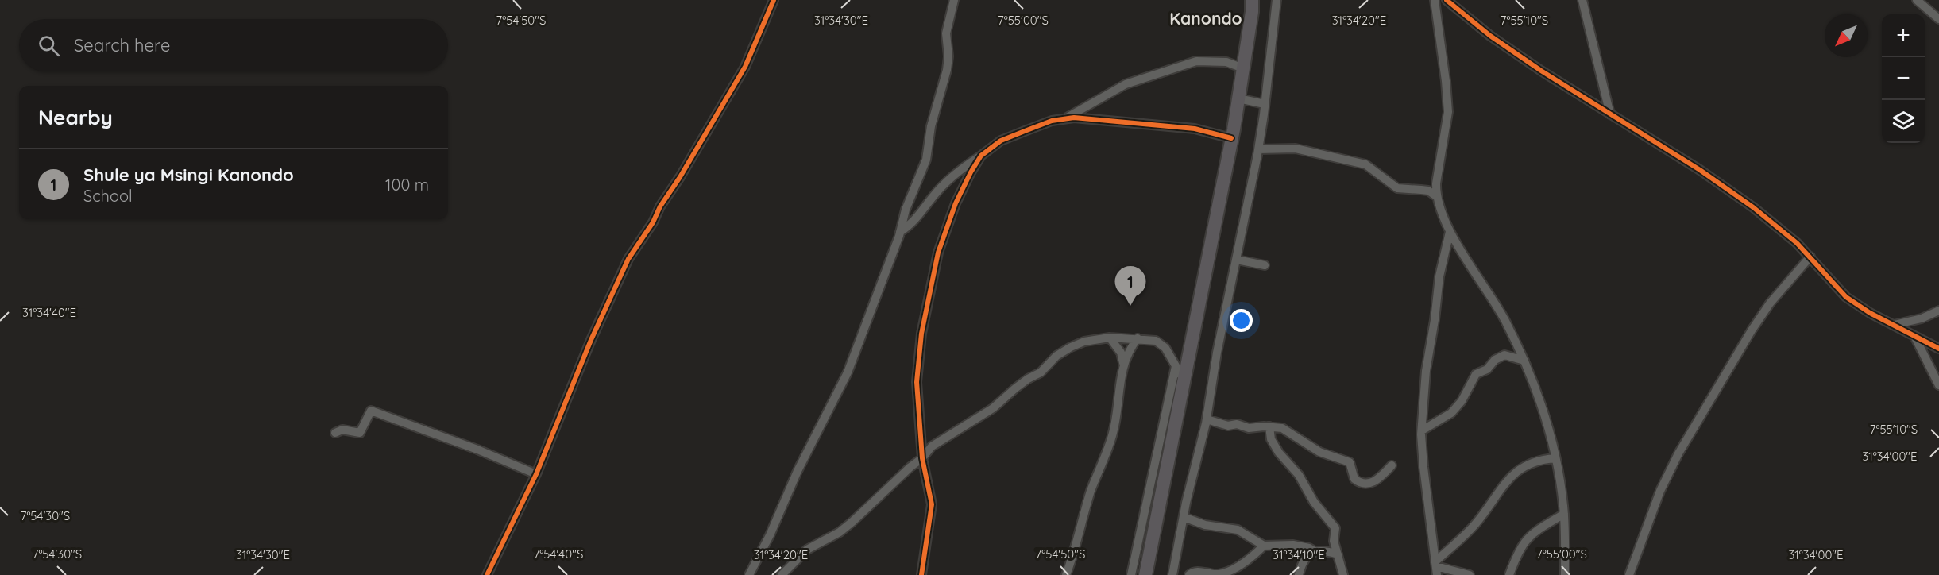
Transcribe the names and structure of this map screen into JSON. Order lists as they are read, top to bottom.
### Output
{
  "districts": ["Kanondo"],
  "north": "bottom left",
  "page": {
    "map_buttons": ["+", "−"],
    "search": "Search here",
    "heading": "Nearby",
    "list": [
      {
        "mark": "1",
        "name": "Shule ya Msingi Kanondo",
        "note": "School",
        "value": "100 m"
      }
    ],
    "pins": "1"
  },
  "coordinates": [
    "31°34'30\"E",
    "31°34'20\"E",
    "7°54'50\"S",
    "7°55'00\"S",
    "7°55'10\"S",
    "31°34'40\"E",
    "31°34'00\"E",
    "7°54'30\"S",
    "7°54'40\"S",
    "31°34'10\"E"
  ]
}
